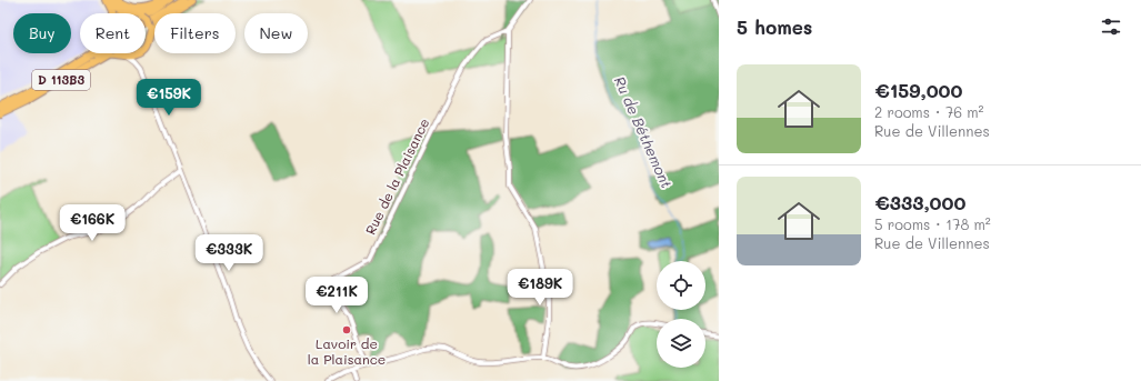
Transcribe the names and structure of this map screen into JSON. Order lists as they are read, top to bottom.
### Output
{
  "streets": {
    "main road": ["D 113B3"],
    "street": ["Rue de la Plaisance"]
  },
  "water": ["Ru de Béthemont"],
  "places": ["Lavoir de la Plaisance"],
  "page": {
    "heading": "5 homes",
    "chip": [
      "Buy",
      "Rent",
      "Filters",
      "New"
    ],
    "list": [
      {
        "name": "€159,000",
        "note": "2 rooms · 76 m² · Rue de Villennes"
      },
      {
        "name": "€333,000",
        "note": "5 rooms · 178 m² · Rue de Villennes"
      }
    ],
    "price": [
      "€159K",
      "€166K",
      "€333K",
      "€189K",
      "€211K"
    ]
  }
}
